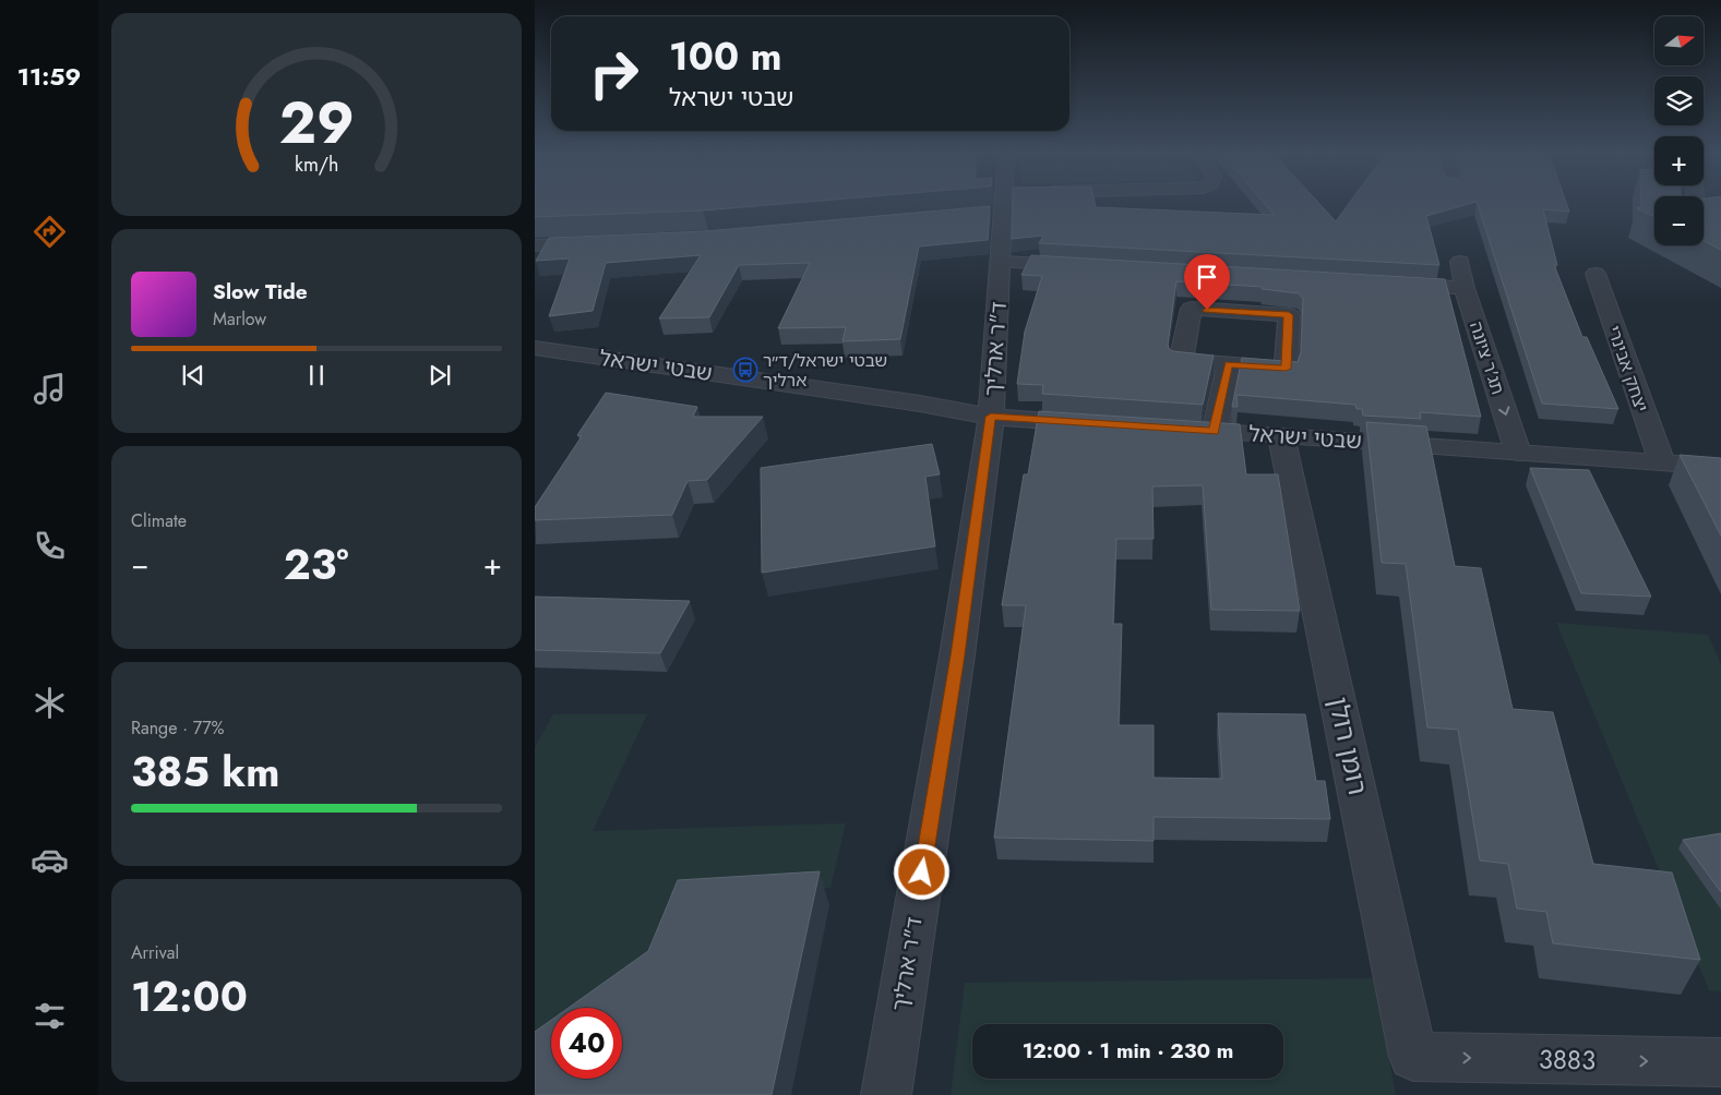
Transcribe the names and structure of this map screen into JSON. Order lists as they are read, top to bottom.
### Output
{
  "streets": {
    "street": [
      "ד\"ר ארליך",
      "תג'ר ציונה",
      "שבטי ישראל",
      "יצחק אבינרי",
      "רומן רולן",
      "3883"
    ]
  },
  "crossings": [
    ["ד\"ר ארליך", "שבטי ישראל"],
    ["תג'ר ציונה", "שבטי ישראל"],
    ["שבטי ישראל", "יצחק אבינרי"],
    ["שבטי ישראל", "רומן רולן"],
    ["רומן רולן", "3883"]
  ],
  "one_way": ["תג'ר ציונה", "3883"],
  "places": {
    "bus stop": ["שבטי ישראל/ד״ר ארליך"]
  },
  "north": "right",
  "page": {
    "tabs": "11:59",
    "map_buttons": ["+", "−"],
    "turn": ["100 m", "שבטי ישראל"],
    "song": ["Slow Tide", "Marlow"],
    "tile": [
      "Climate",
      ["Range · 77%", "385 km"],
      ["Arrival", "12:00"]
    ],
    "heat": ["−", "23°", "+"],
    "limit": "40",
    "trip": "12:00 · 1 min · 230 m",
    "gauge": ["29", "km/h"]
  }
}
